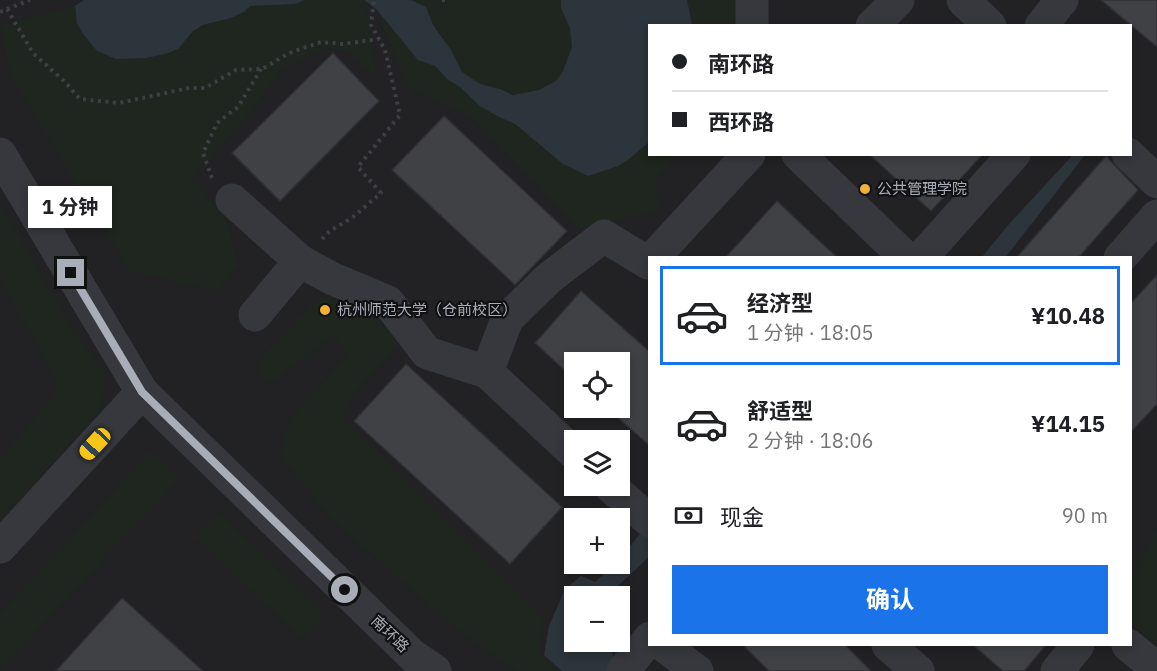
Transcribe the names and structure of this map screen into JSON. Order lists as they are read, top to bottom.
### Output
{
  "streets": {
    "street": ["南环路"]
  },
  "places": ["公共管理学院", "杭州师范大学（仓前校区）"],
  "page": {
    "banner": ["南环路", "西环路"],
    "bubble": "1 分钟",
    "list": [
      {
        "name": "经济型",
        "note": "1 分钟 · 18:05",
        "value": "¥10.48"
      },
      {
        "name": "舒适型",
        "note": "2 分钟 · 18:06",
        "value": "¥14.15"
      }
    ],
    "map_buttons": ["+", "−"],
    "pay": ["现金", "90 m"],
    "buttons": "确认"
  }
}
